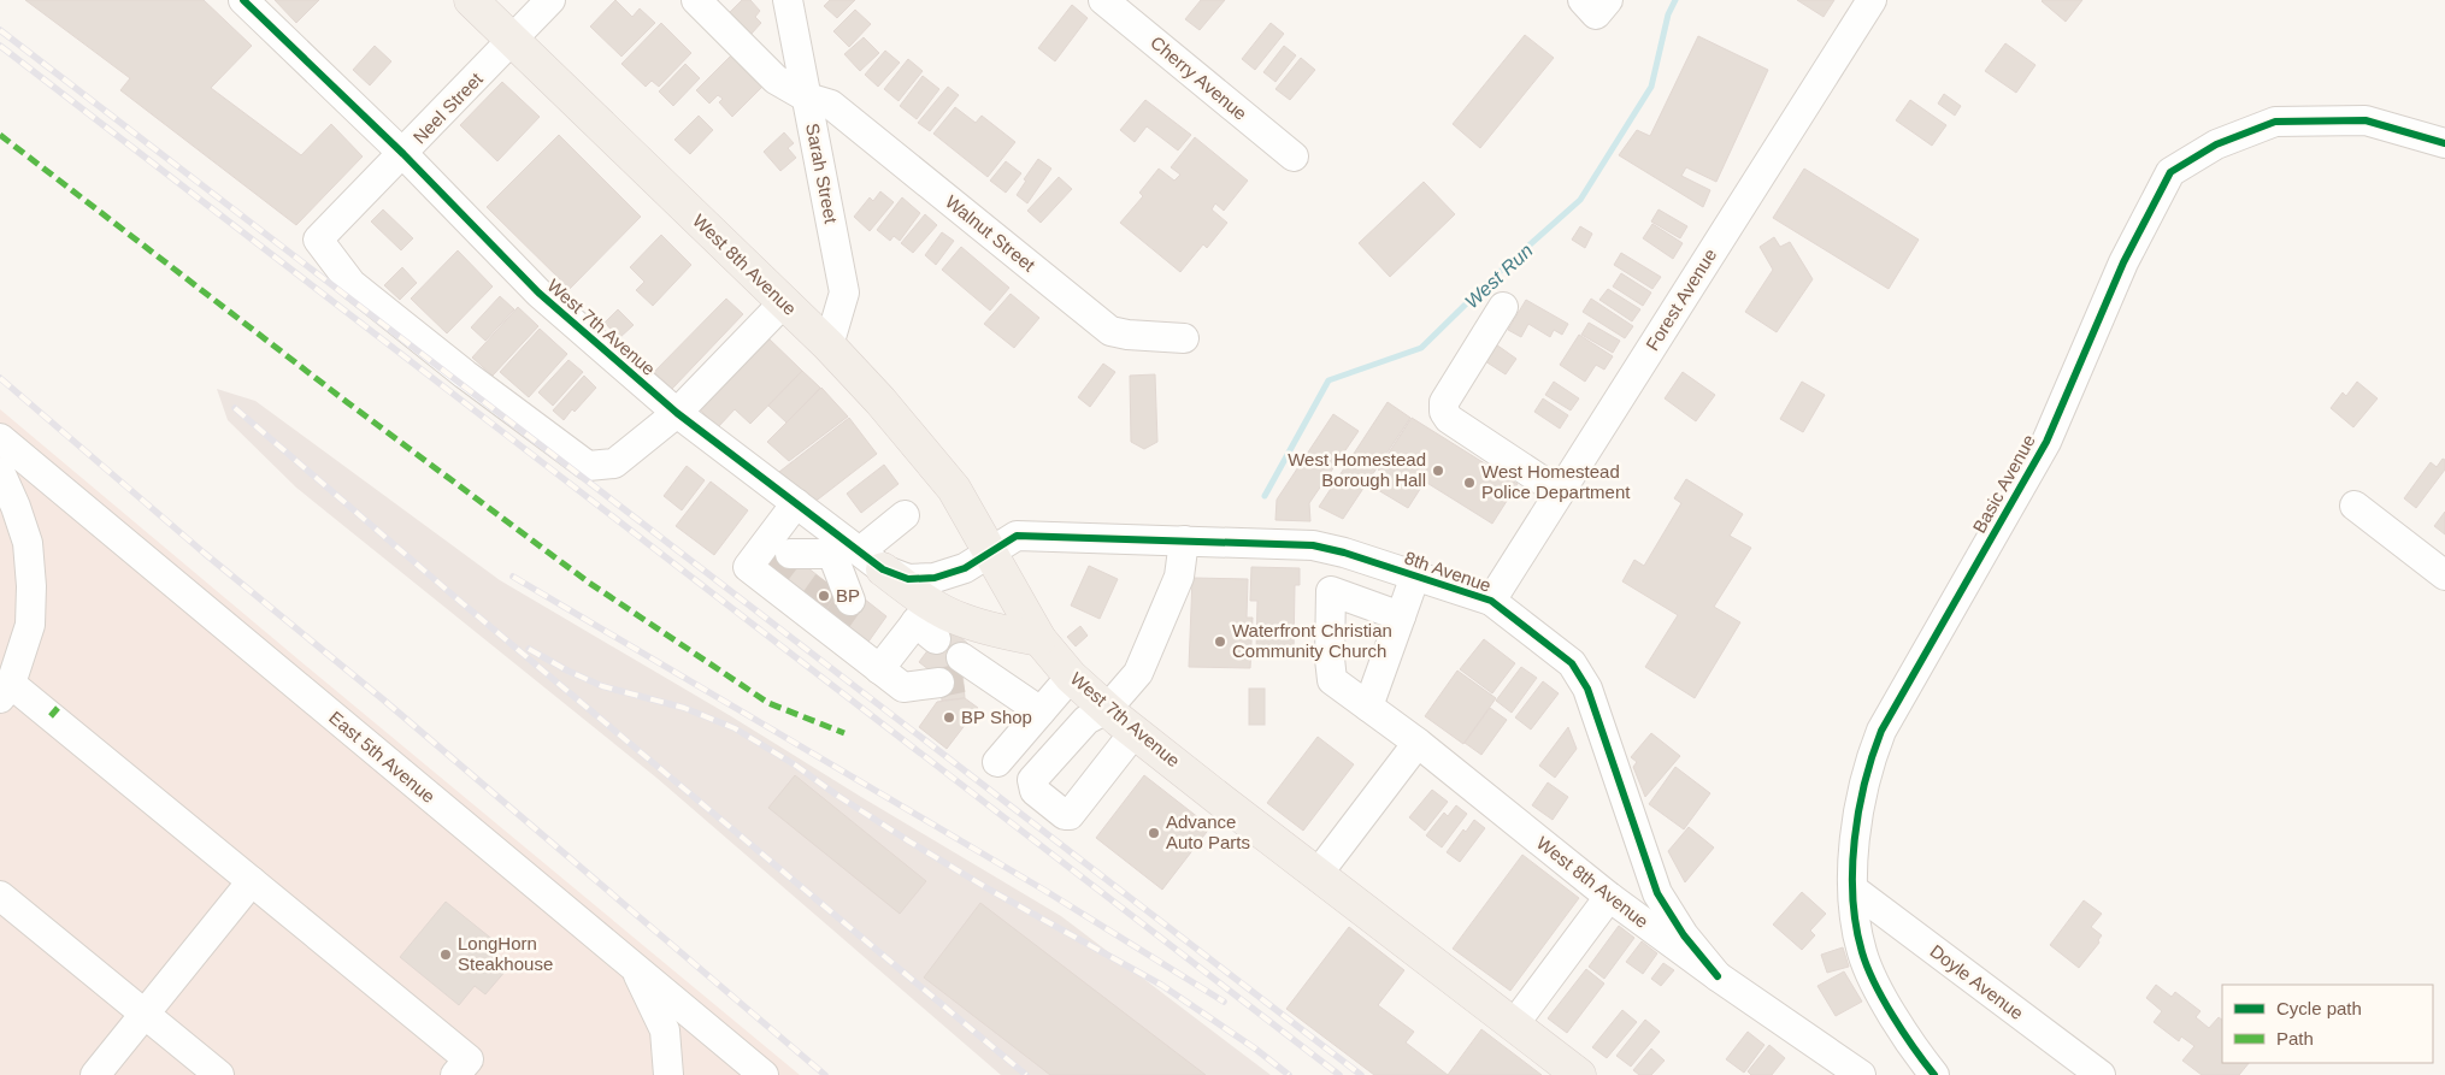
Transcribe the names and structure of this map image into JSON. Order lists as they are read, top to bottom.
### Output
{
  "streets": {
    "main road": ["West 8th Avenue", "West 7th Avenue"],
    "street": [
      "Cherry Avenue",
      "Neel Street",
      "Sarah Street",
      "Walnut Street",
      "Forest Avenue",
      "Basic Avenue",
      "8th Avenue",
      "East 5th Avenue",
      "Doyle Avenue"
    ]
  },
  "crossings": [
    ["Neel Street", "West 8th Avenue"],
    ["Neel Street", "West 7th Avenue"],
    ["Sarah Street", "Walnut Street"],
    ["Sarah Street", "West 8th Avenue"],
    ["West 8th Avenue", "West 7th Avenue"],
    ["West 8th Avenue", "8th Avenue"],
    ["Forest Avenue", "8th Avenue"],
    ["West 7th Avenue", "8th Avenue"],
    ["Basic Avenue", "Doyle Avenue"]
  ],
  "water": ["West Run"],
  "places": [
    "West Homestead Borough Hall",
    "West Homestead Police Department",
    "BP",
    "Waterfront Christian Community Church",
    "BP Shop",
    "Advance Auto Parts",
    "LongHorn Steakhouse"
  ],
  "legend": ["Cycle path", "Path"]
}
